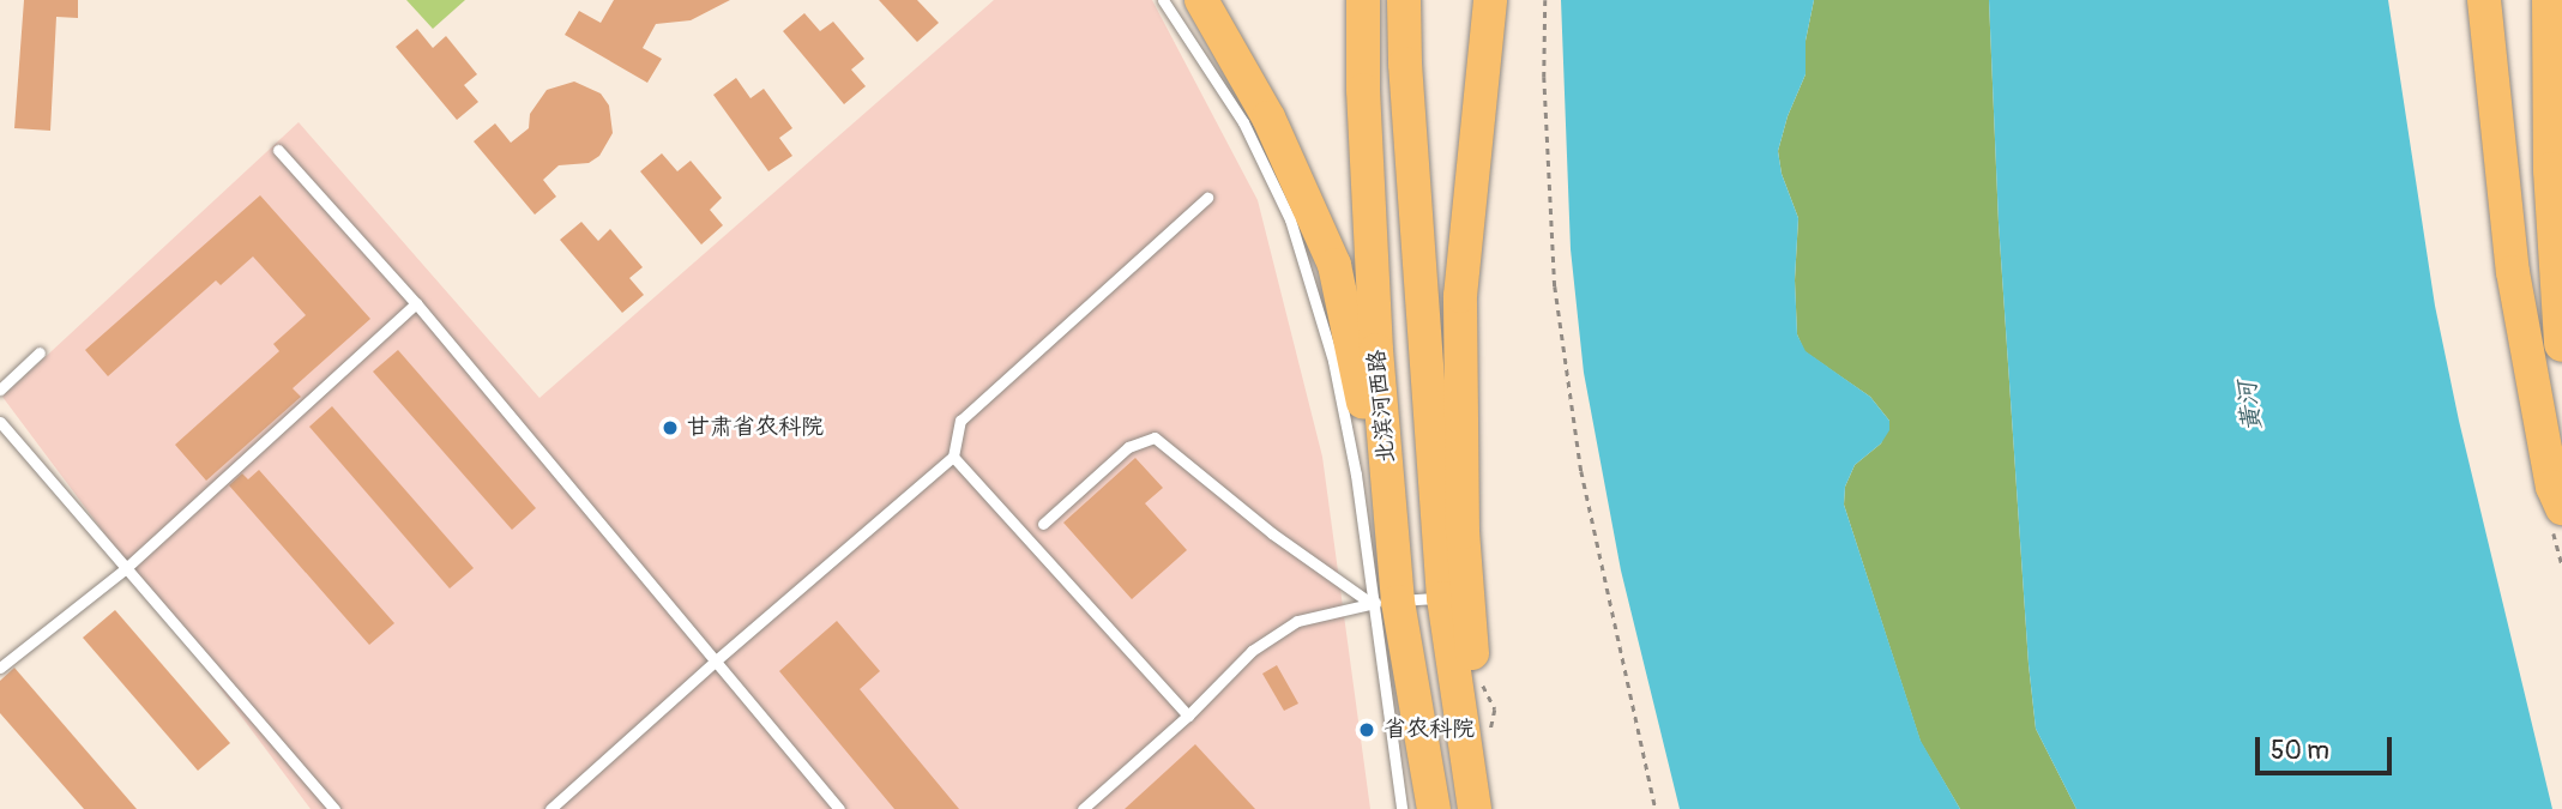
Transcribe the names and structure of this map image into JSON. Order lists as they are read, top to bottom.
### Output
{
  "streets": {
    "main road": ["北滨河西路"]
  },
  "water": ["黄河"],
  "places": ["甘肃省农科院", "省农科院"],
  "scale_bar": "50 m"
}
